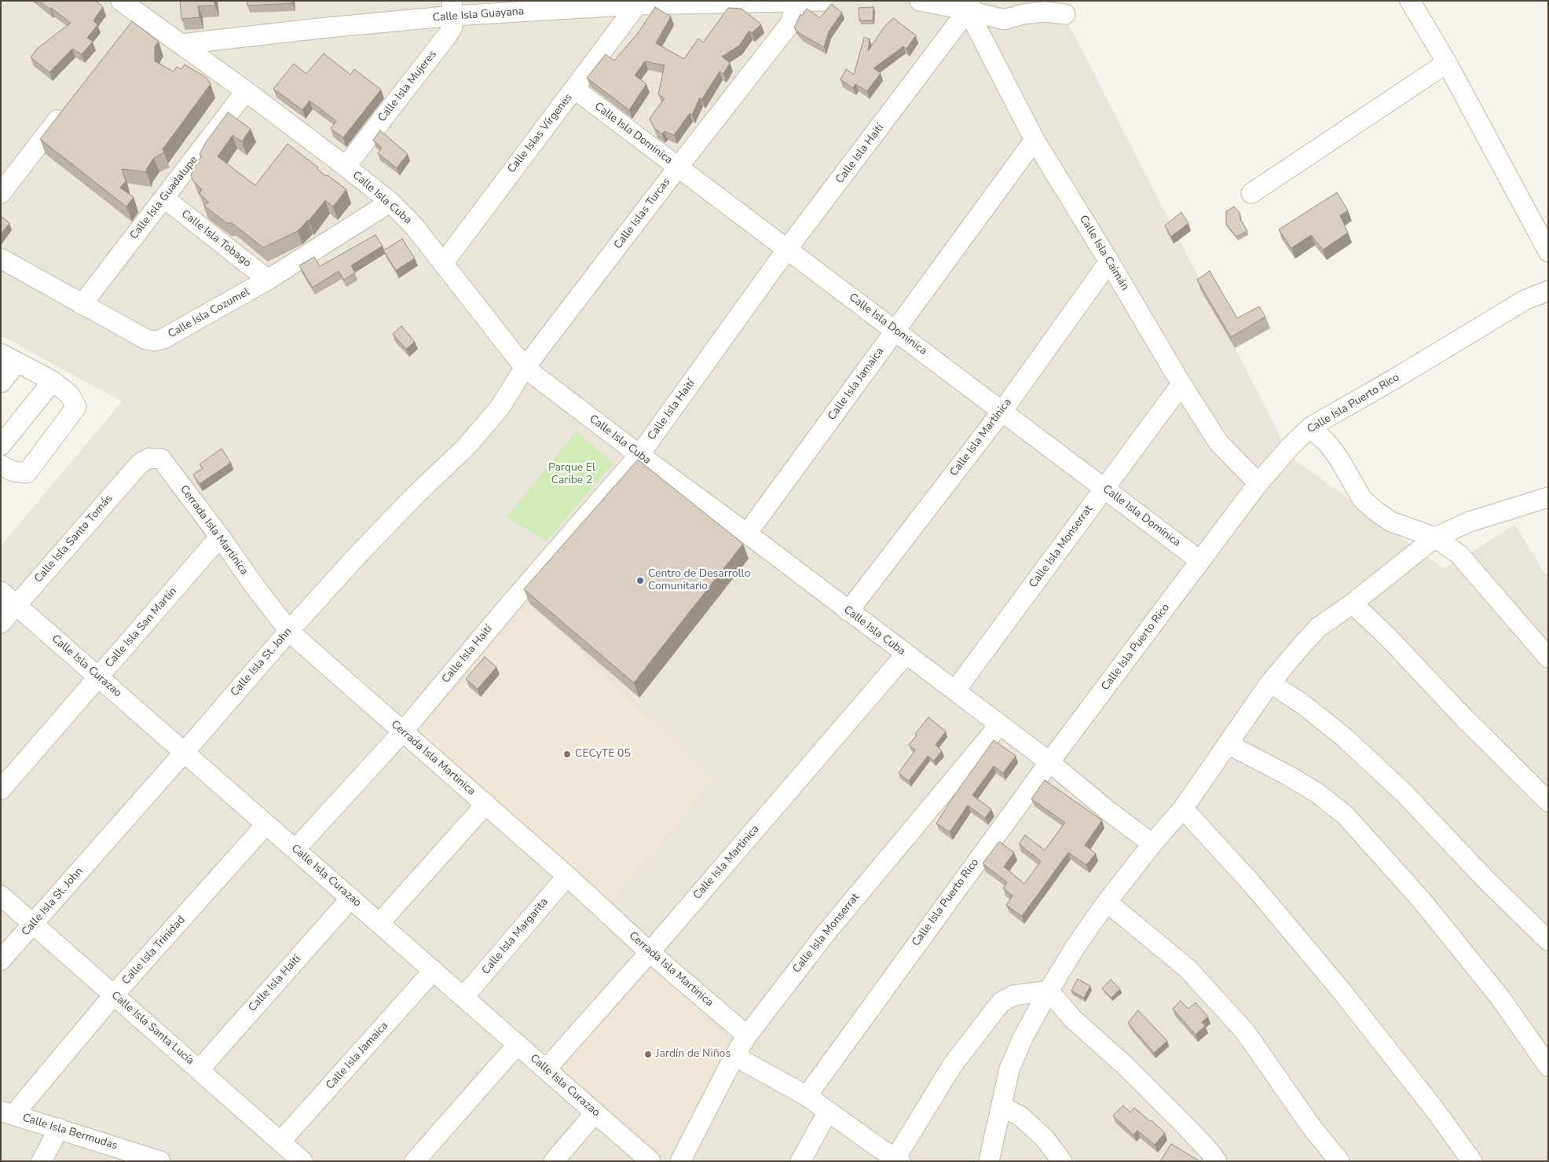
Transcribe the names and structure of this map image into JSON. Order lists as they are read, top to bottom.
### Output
{
  "streets": {
    "street": [
      "Calle Isla Guayana",
      "Calle Isla Mujeres",
      "Calle Islas Vírgenes",
      "Calle Isla Dominica",
      "Calle Isla Haití",
      "Calle Isla Guadalupe",
      "Calle Isla Cuba",
      "Calle Islas Turcas",
      "Calle Isla Tobago",
      "Calle Isla Caimán",
      "Calle Isla Cozumel",
      "Calle Isla Jamaica",
      "Calle Isla Puerto Rico",
      "Calle Isla Martinica",
      "Cerrada Isla Martinica",
      "Calle Isla Santo Tomás",
      "Calle Isla Monserrat",
      "Calle Isla San Martín",
      "Calle Isla St. John",
      "Calle Isla Curazao",
      "Calle Isla Margarita",
      "Calle Isla Trinidad",
      "Calle Isla Santa Lucía",
      "Calle Isla Bermudas"
    ]
  },
  "crossings": [
    ["Calle Isla Guayana", "Calle Isla Mujeres"],
    ["Calle Isla Guayana", "Calle Islas Vírgenes"],
    ["Calle Isla Guayana", "Calle Isla Cuba"],
    ["Calle Isla Guayana", "Calle Islas Turcas"],
    ["Calle Isla Mujeres", "Calle Isla Cuba"],
    ["Calle Islas Vírgenes", "Calle Isla Dominica"],
    ["Calle Islas Vírgenes", "Calle Isla Cuba"],
    ["Calle Isla Dominica", "Calle Isla Haití"],
    ["Calle Isla Dominica", "Calle Islas Turcas"],
    ["Calle Isla Dominica", "Calle Isla Jamaica"],
    ["Calle Isla Dominica", "Calle Isla Puerto Rico"],
    ["Calle Isla Dominica", "Calle Isla Martinica"],
    ["Calle Isla Dominica", "Calle Isla Monserrat"],
    ["Calle Isla Haití", "Calle Isla Cuba"],
    ["Calle Isla Haití", "Calle Isla Caimán"],
    ["Calle Isla Haití", "Cerrada Isla Martinica"],
    ["Calle Isla Haití", "Calle Isla Curazao"],
    ["Calle Isla Haití", "Calle Isla Santa Lucía"],
    ["Calle Isla Guadalupe", "Calle Isla Cuba"],
    ["Calle Isla Guadalupe", "Calle Isla Tobago"],
    ["Calle Isla Guadalupe", "Calle Isla Cozumel"],
    ["Calle Isla Cuba", "Calle Islas Turcas"],
    ["Calle Isla Cuba", "Calle Isla Cozumel"],
    ["Calle Isla Cuba", "Calle Isla Jamaica"],
    ["Calle Isla Cuba", "Calle Isla Puerto Rico"],
    ["Calle Isla Cuba", "Calle Isla Martinica"],
    ["Calle Isla Cuba", "Calle Isla Monserrat"],
    ["Calle Isla Cuba", "Calle Isla St. John"],
    ["Calle Islas Turcas", "Calle Isla St. John"],
    ["Calle Isla Tobago", "Calle Isla Cozumel"],
    ["Calle Isla Caimán", "Calle Isla Jamaica"],
    ["Calle Isla Caimán", "Calle Isla Puerto Rico"],
    ["Calle Isla Caimán", "Calle Isla Martinica"],
    ["Calle Isla Caimán", "Calle Isla Monserrat"],
    ["Calle Isla Jamaica", "Calle Isla Curazao"],
    ["Calle Isla Jamaica", "Calle Isla Santa Lucía"],
    ["Calle Isla Martinica", "Cerrada Isla Martinica"],
    ["Calle Isla Martinica", "Calle Isla Curazao"],
    ["Cerrada Isla Martinica", "Calle Isla Santo Tomás"],
    ["Cerrada Isla Martinica", "Calle Isla Monserrat"],
    ["Cerrada Isla Martinica", "Calle Isla San Martín"],
    ["Cerrada Isla Martinica", "Calle Isla St. John"],
    ["Cerrada Isla Martinica", "Calle Isla Margarita"],
    ["Calle Isla Santo Tomás", "Calle Isla Curazao"],
    ["Calle Isla San Martín", "Calle Isla Curazao"],
    ["Calle Isla St. John", "Calle Isla Curazao"],
    ["Calle Isla St. John", "Calle Isla Santa Lucía"],
    ["Calle Isla Curazao", "Calle Isla Margarita"],
    ["Calle Isla Curazao", "Calle Isla Trinidad"],
    ["Calle Isla Trinidad", "Calle Isla Santa Lucía"],
    ["Calle Isla Trinidad", "Calle Isla Bermudas"]
  ],
  "parks": ["Parque El Caribe 2"],
  "places": ["Centro de Desarrollo Comunitario", "CECyTE 05", "Jardín de Niños"]
}
